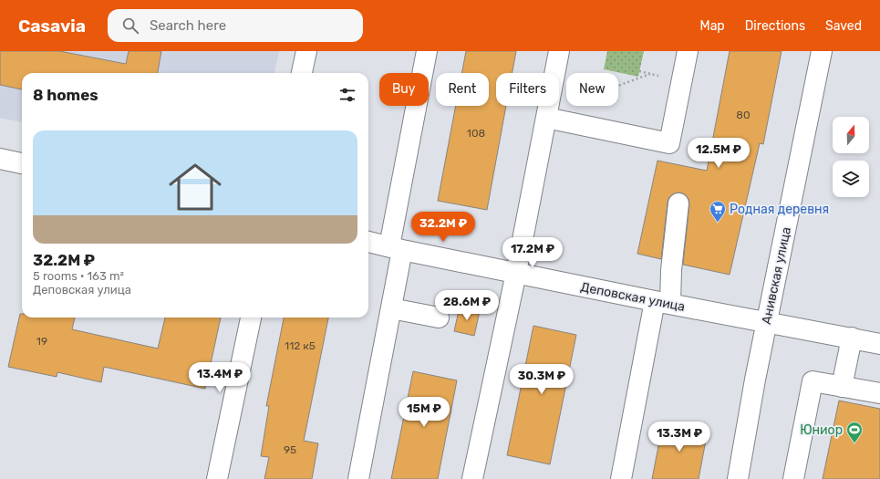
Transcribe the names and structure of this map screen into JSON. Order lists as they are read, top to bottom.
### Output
{
  "streets": {
    "street": ["Анивская улица", "Деповская улица"]
  },
  "crossings": [
    ["Анивская улица", "Деповская улица"]
  ],
  "places": {
    "supermarket": ["Родная деревня"],
    "sports": ["Юниор"]
  },
  "house_numbers": [
    "80",
    "108",
    "19",
    "112 к5",
    "95"
  ],
  "north": "top",
  "page": {
    "header": "Casavia",
    "search": "Search here",
    "nav": ["Map", "Directions", "Saved"],
    "chip": [
      "Buy",
      "Rent",
      "Filters",
      "New"
    ],
    "heading": "8 homes",
    "list": [
      {
        "name": "32.2M ₽",
        "note": "5 rooms · 163 m² · Деповская улица"
      }
    ],
    "price": [
      "12.5M ₽",
      "32.2M ₽",
      "17.2M ₽",
      "28.6M ₽",
      "13.4M ₽",
      "30.3M ₽",
      "15M ₽",
      "13.3M ₽"
    ]
  }
}
